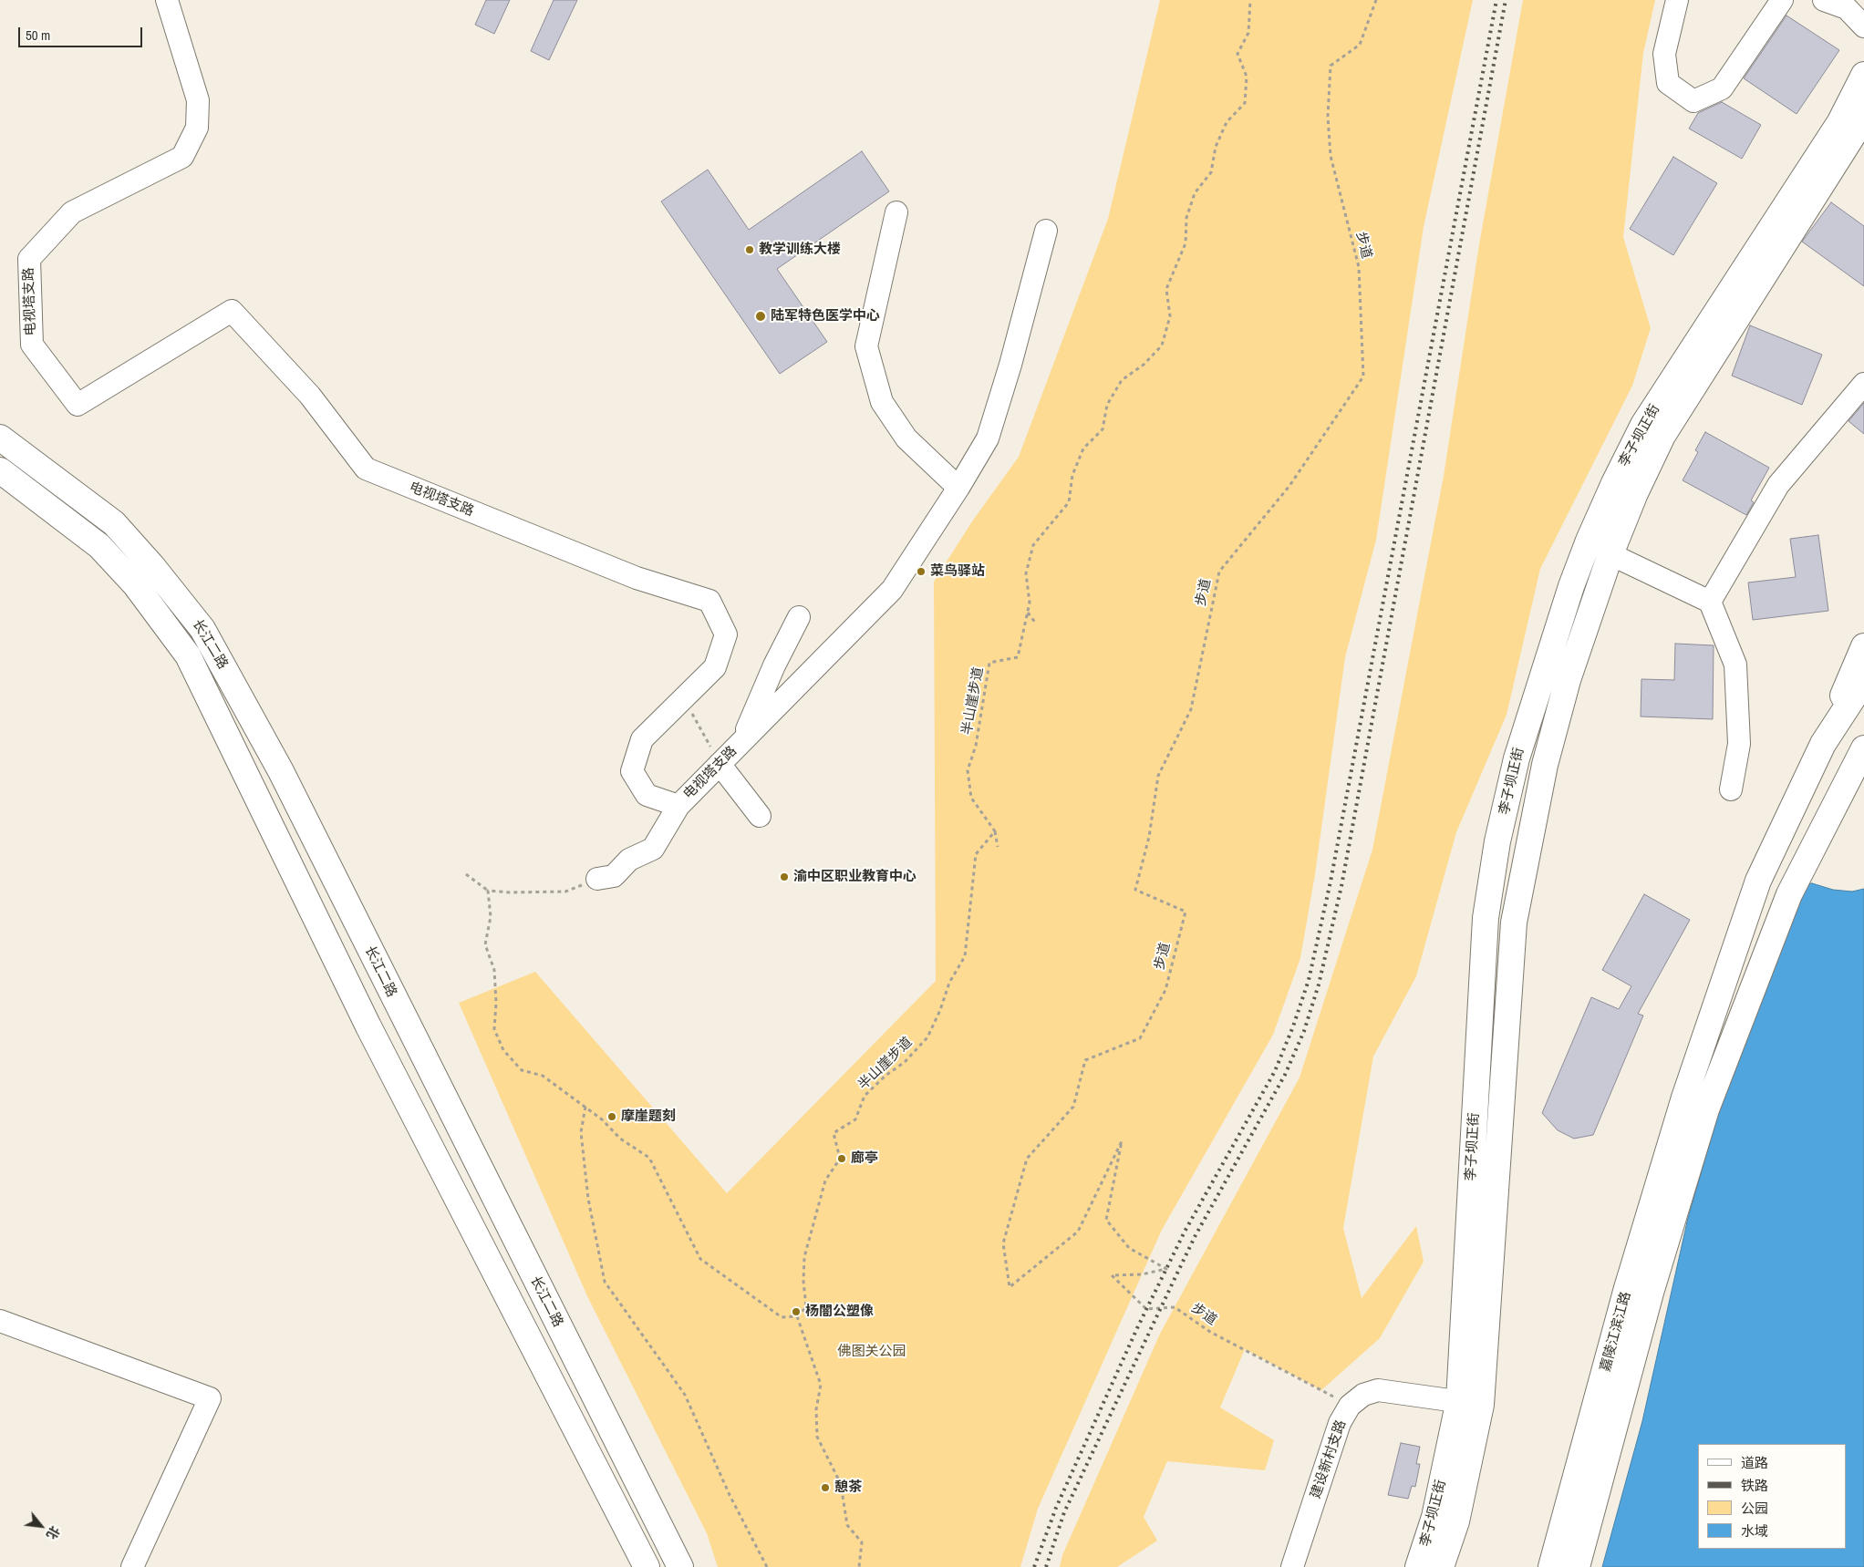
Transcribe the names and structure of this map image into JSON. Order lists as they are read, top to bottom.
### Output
{
  "streets": {
    "main road": ["李子坝正街", "长江二路", "嘉陵江滨江路"],
    "street": ["电视塔支路", "建设新村支路"],
    "path": ["步道", "半山崖步道"]
  },
  "crossings": [
    ["步道", "建设新村支路"],
    ["李子坝正街", "建设新村支路"]
  ],
  "parks": ["佛图关公园"],
  "places": [
    "教学训练大楼",
    "陆军特色医学中心",
    "菜鸟驿站",
    "渝中区职业教育中心",
    "摩崖题刻",
    "廊亭",
    "杨闇公塑像",
    "憩茶"
  ],
  "legend": [
    "道路",
    "铁路",
    "公园",
    "水域"
  ],
  "scale_bar": "50 m",
  "north": "bottom right"
}
